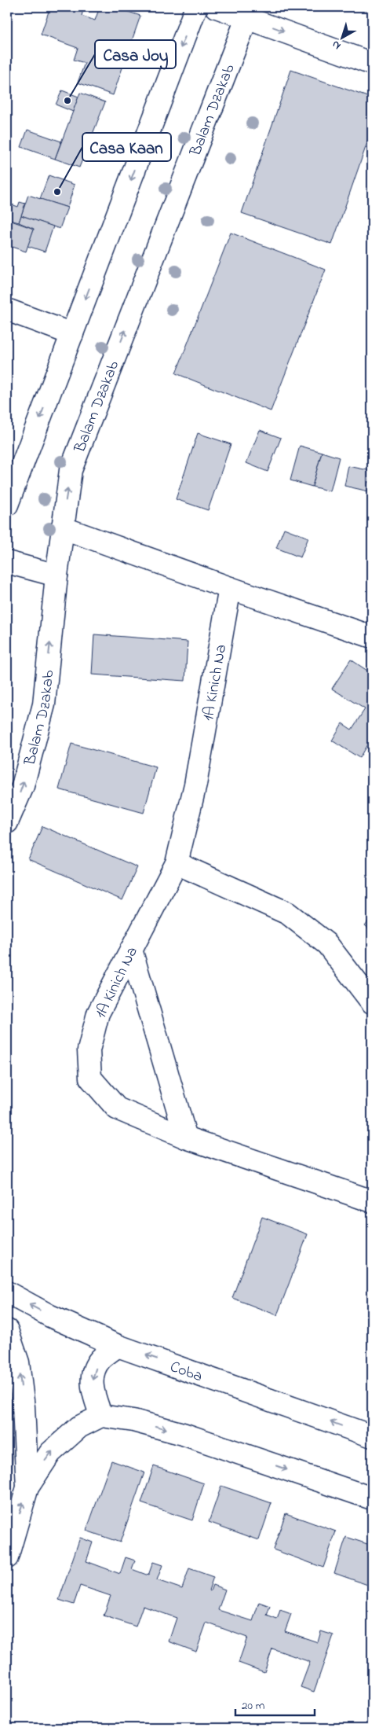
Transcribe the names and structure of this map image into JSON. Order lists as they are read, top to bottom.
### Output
{
  "streets": {
    "street": ["Balam Dzakab", "1A Kinich Na", "Coba"]
  },
  "places": ["Casa Joy", "Casa Kaan"],
  "scale_bar": "20 m",
  "north": "bottom left"
}
